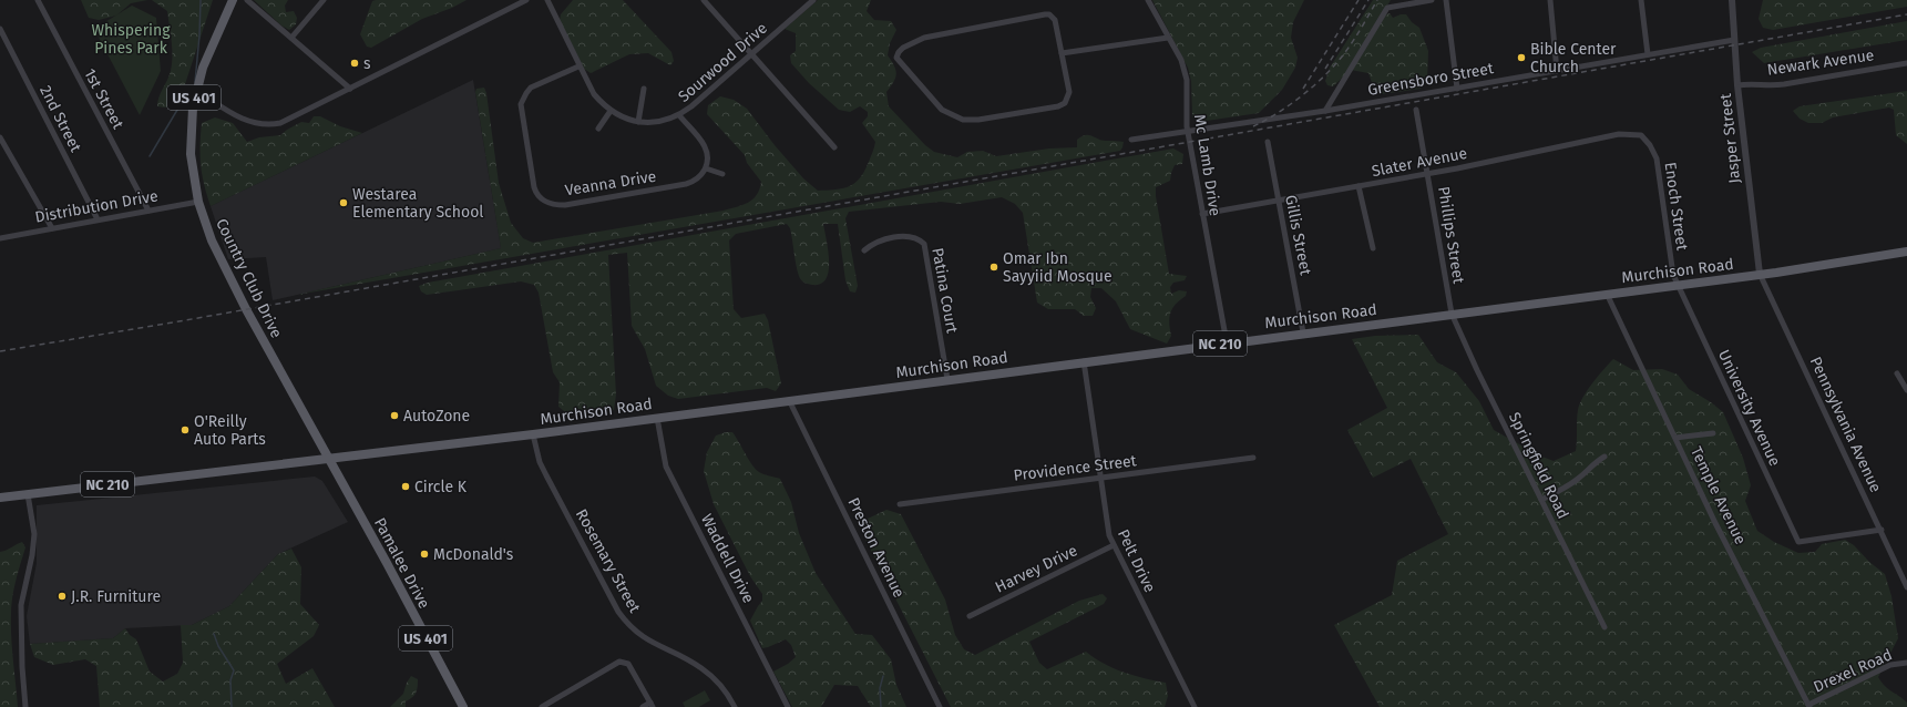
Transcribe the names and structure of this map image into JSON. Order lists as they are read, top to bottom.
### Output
{
  "streets": {
    "main road": [
      "US 401",
      "Murchison Road",
      "Country Club Drive",
      "NC 210",
      "Pamalee Drive"
    ],
    "street": [
      "Sourwood Drive",
      "Newark Avenue",
      "Greensboro Street",
      "1st Street",
      "2nd Street",
      "Jasper Street",
      "Slater Avenue",
      "Mc Lamb Drive",
      "Veanna Drive",
      "Distribution Drive",
      "Enoch Street",
      "Gillis Street",
      "Phillips Street",
      "Patina Court",
      "University Avenue",
      "Pennsylvania Avenue",
      "Springfield Road",
      "Providence Street",
      "Temple Avenue",
      "Preston Avenue",
      "Waddell Drive",
      "Rosemary Street",
      "Pelt Drive",
      "Harvey Drive",
      "Drexel Road"
    ]
  },
  "crossings": [
    ["Sourwood Drive", "Veanna Drive"],
    ["Newark Avenue", "Jasper Street"],
    ["Greensboro Street", "Jasper Street"],
    ["Greensboro Street", "Mc Lamb Drive"],
    ["1st Street", "Distribution Drive"],
    ["2nd Street", "Distribution Drive"],
    ["Jasper Street", "Murchison Road"],
    ["Jasper Street", "Pennsylvania Avenue"],
    ["Slater Avenue", "Mc Lamb Drive"],
    ["Slater Avenue", "Enoch Street"],
    ["Slater Avenue", "Gillis Street"],
    ["Slater Avenue", "Phillips Street"],
    ["Mc Lamb Drive", "Murchison Road"],
    ["Distribution Drive", "Country Club Drive"],
    ["Enoch Street", "Murchison Road"],
    ["Enoch Street", "University Avenue"],
    ["Gillis Street", "Murchison Road"],
    ["Phillips Street", "Murchison Road"],
    ["Phillips Street", "Springfield Road"],
    ["Murchison Road", "Country Club Drive"],
    ["Murchison Road", "Patina Court"],
    ["Murchison Road", "University Avenue"],
    ["Murchison Road", "Pennsylvania Avenue"],
    ["Murchison Road", "Springfield Road"],
    ["Murchison Road", "Temple Avenue"],
    ["Murchison Road", "Preston Avenue"],
    ["Murchison Road", "Waddell Drive"],
    ["Murchison Road", "Rosemary Street"],
    ["Murchison Road", "Pelt Drive"],
    ["Murchison Road", "Pamalee Drive"],
    ["Country Club Drive", "Pamalee Drive"],
    ["University Avenue", "Pennsylvania Avenue"],
    ["Providence Street", "Pelt Drive"],
    ["Temple Avenue", "Drexel Road"],
    ["Pelt Drive", "Harvey Drive"]
  ],
  "parks": ["Whispering Pines Park"],
  "places": [
    "Bible Center Church",
    "s",
    "Westarea Elementary School",
    "Omar Ibn Sayyiid Mosque",
    "AutoZone",
    "O'Reilly Auto Parts",
    "Circle K",
    "McDonald's",
    "J.R. Furniture"
  ]
}
